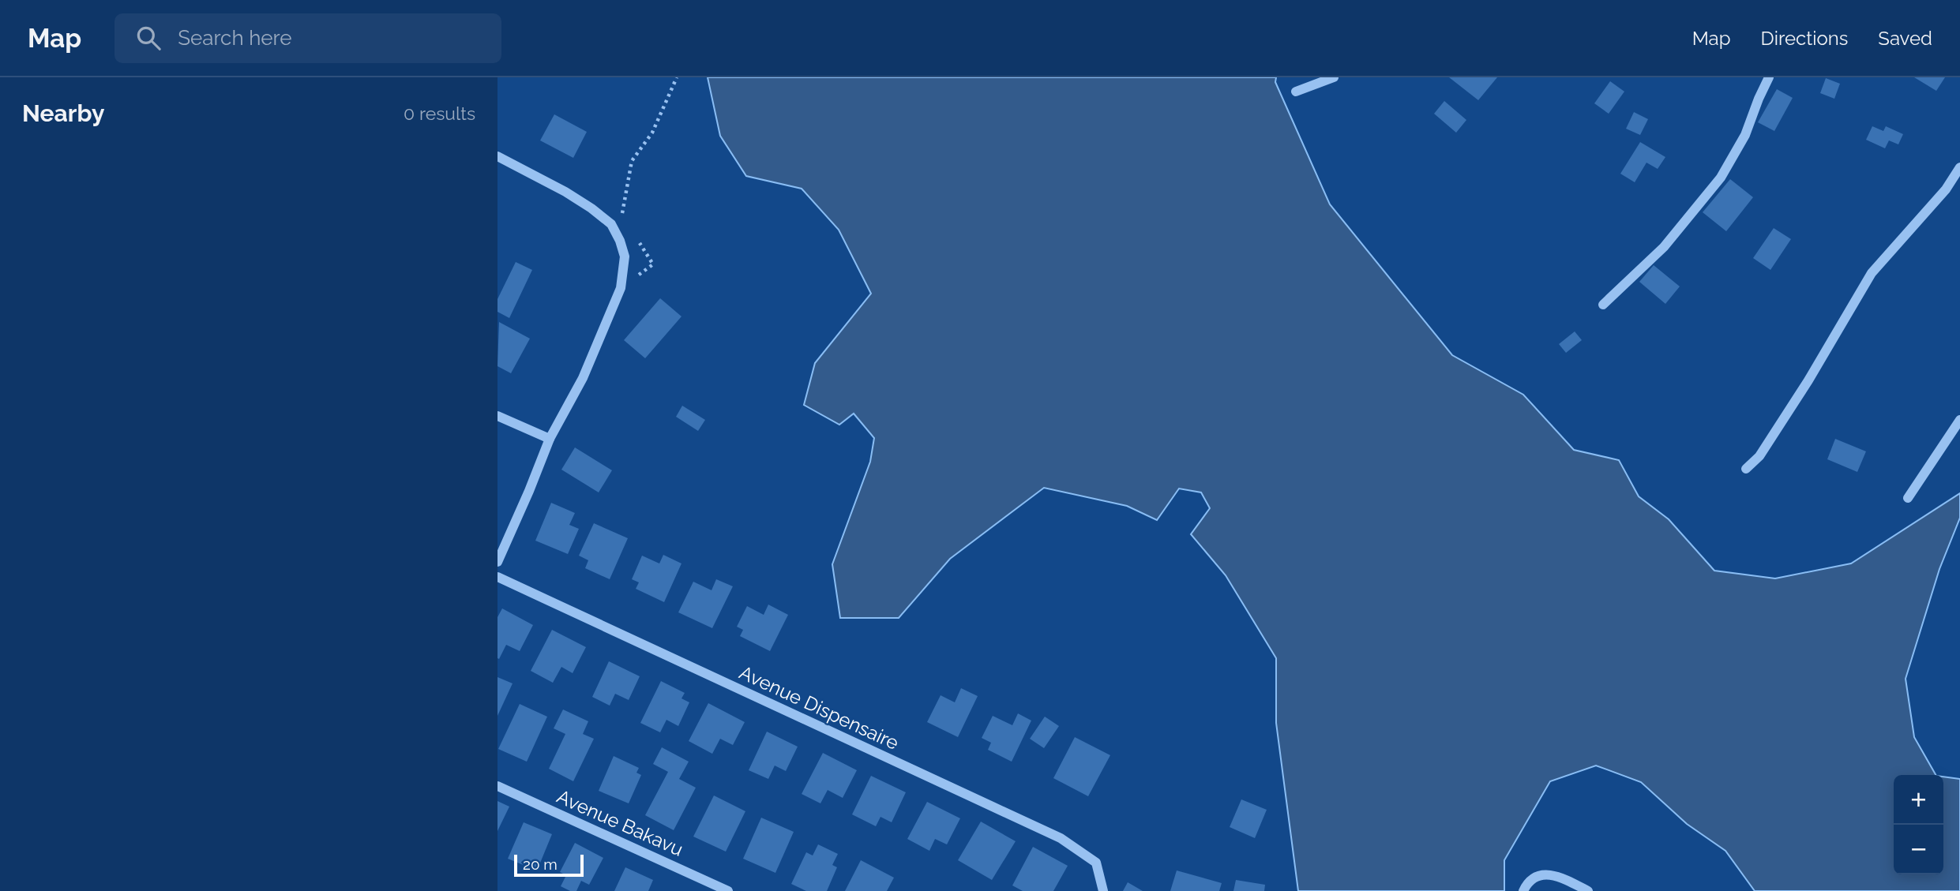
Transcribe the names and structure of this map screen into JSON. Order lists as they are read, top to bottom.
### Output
{
  "streets": {
    "street": ["Avenue Dispensaire", "Avenue Bakavu"]
  },
  "scale_bar": "20 m",
  "page": {
    "header": "Map",
    "search": "Search here",
    "nav": ["Map", "Directions", "Saved"],
    "heading": ["Nearby", "0 results"],
    "map_buttons": ["+", "−"],
    "scale": "20 m"
  }
}
